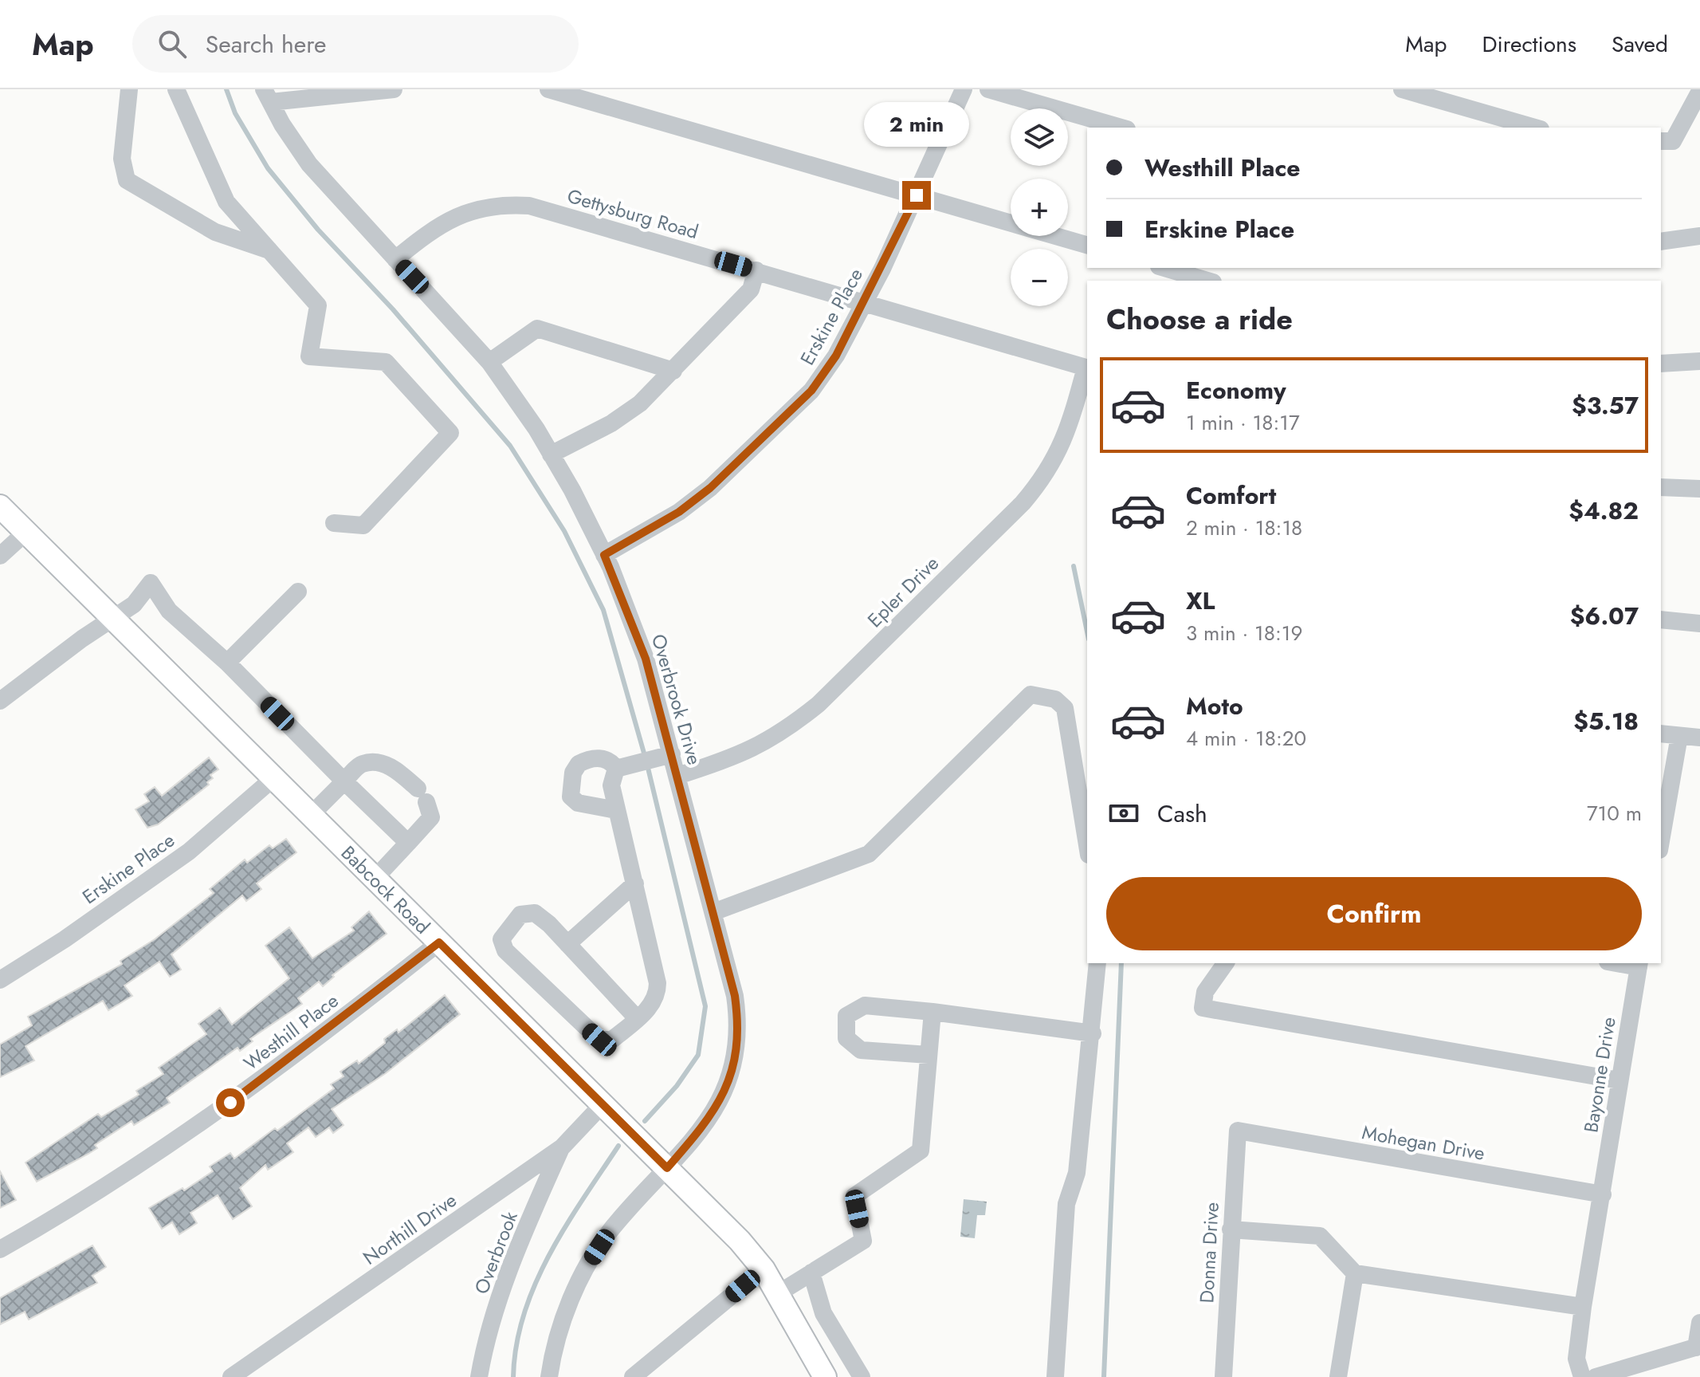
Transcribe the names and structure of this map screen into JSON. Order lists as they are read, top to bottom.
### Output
{
  "streets": {
    "main road": ["Babcock Road"],
    "street": [
      "Gettysburg Road",
      "Erskine Place",
      "Epler Drive",
      "Overbrook Drive",
      "Westhill Place",
      "Bayonne Drive",
      "Mohegan Drive",
      "Northill Drive",
      "Overbrook",
      "Donna Drive"
    ]
  },
  "crossings": [
    ["Gettysburg Road", "Erskine Place"],
    ["Gettysburg Road", "Epler Drive"],
    ["Gettysburg Road", "Overbrook Drive"],
    ["Erskine Place", "Overbrook Drive"],
    ["Erskine Place", "Babcock Road"],
    ["Epler Drive", "Overbrook Drive"],
    ["Overbrook Drive", "Babcock Road"],
    ["Babcock Road", "Westhill Place"],
    ["Babcock Road", "Northill Drive"],
    ["Bayonne Drive", "Mohegan Drive"],
    ["Mohegan Drive", "Donna Drive"],
    ["Northill Drive", "Overbrook"]
  ],
  "page": {
    "header": "Map",
    "search": "Search here",
    "nav": ["Map", "Directions", "Saved"],
    "bubble": "2 min",
    "map_buttons": ["+", "−"],
    "banner": ["Westhill Place", "Erskine Place"],
    "heading": "Choose a ride",
    "list": [
      {
        "name": "Economy",
        "note": "1 min · 18:17",
        "value": "$3.57"
      },
      {
        "name": "Comfort",
        "note": "2 min · 18:18",
        "value": "$4.82"
      },
      {
        "name": "XL",
        "note": "3 min · 18:19",
        "value": "$6.07"
      },
      {
        "name": "Moto",
        "note": "4 min · 18:20",
        "value": "$5.18"
      }
    ],
    "pay": ["Cash", "710 m"],
    "buttons": "Confirm"
  }
}
